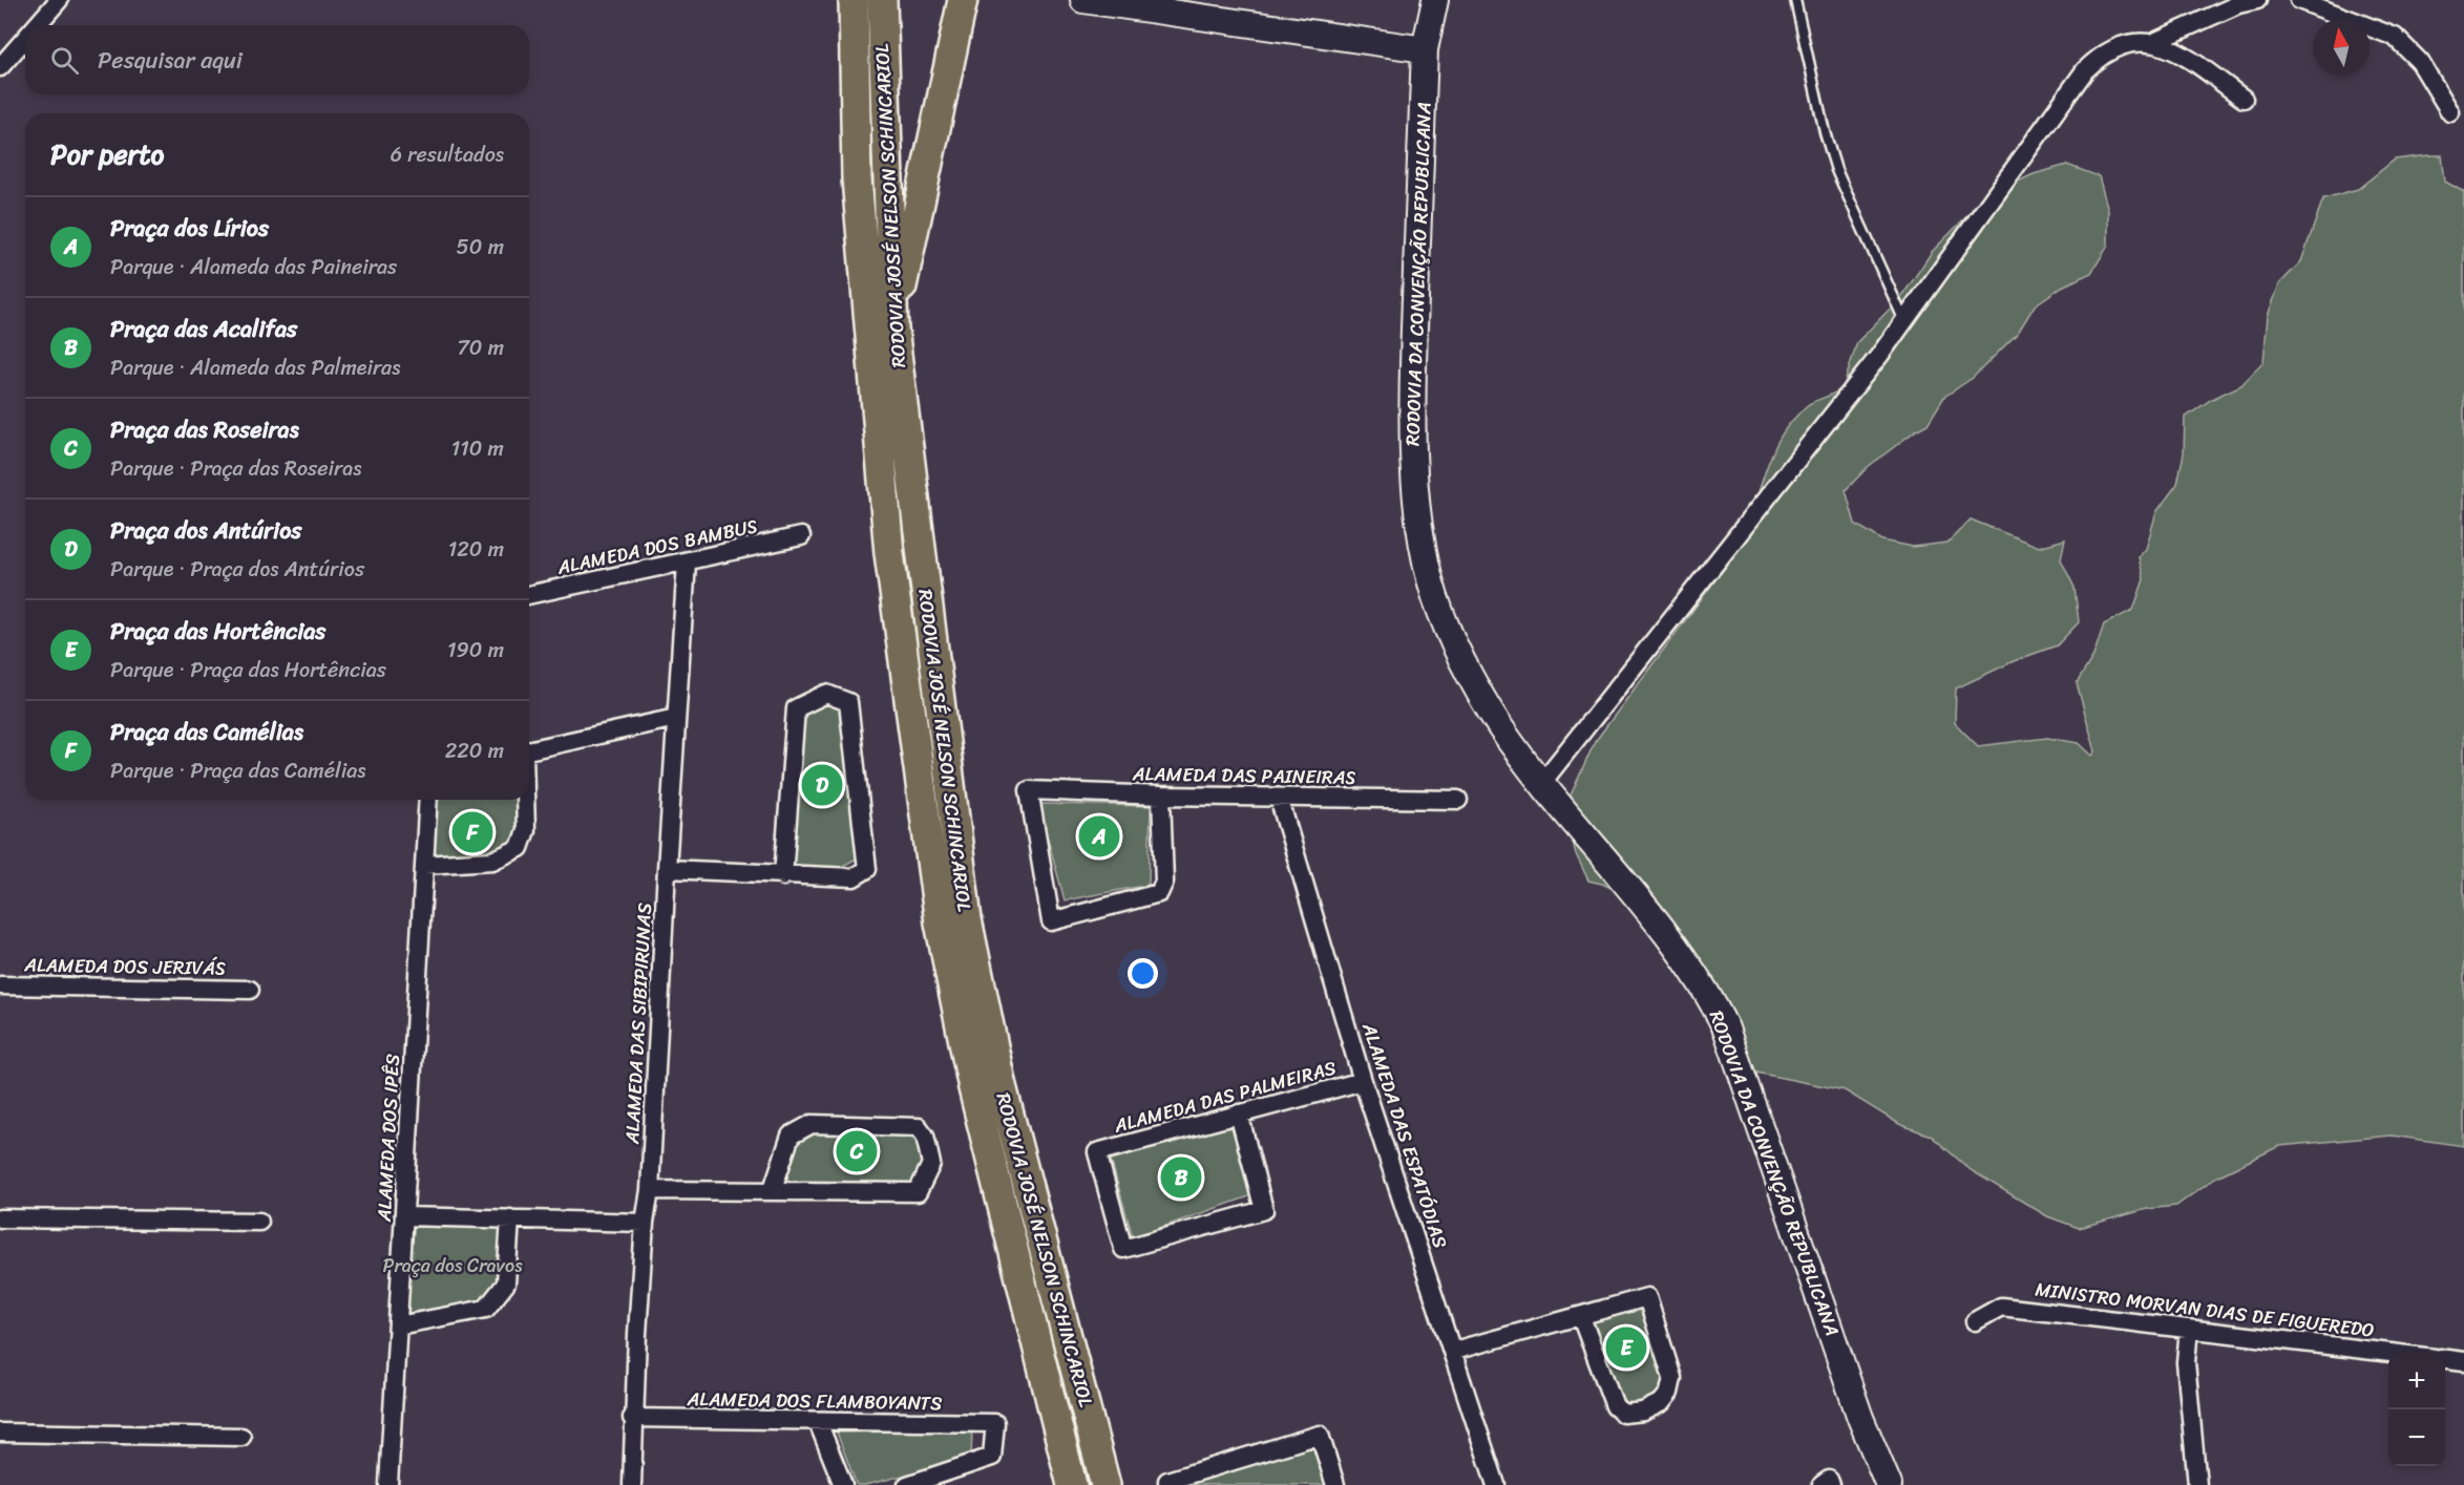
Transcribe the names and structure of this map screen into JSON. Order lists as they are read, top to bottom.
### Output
{
  "streets": {
    "main road": ["RODOVIA JOSÉ NELSON SCHINCARIOL", "RODOVIA DA CONVENÇÃO REPUBLICANA"],
    "street": [
      "ALAMEDA DOS BAMBUS",
      "ALAMEDA DAS PAINEIRAS",
      "ALAMEDA DOS JERIVÁS",
      "ALAMEDA DAS SIBIPIRUNAS",
      "ALAMEDA DAS PALMEIRAS",
      "ALAMEDA DAS ESPATÓDIAS",
      "ALAMEDA DOS IPÊS",
      "MINISTRO MORVAN DIAS DE FIGUEREDO",
      "ALAMEDA DOS FLAMBOYANTS"
    ]
  },
  "crossings": [
    ["ALAMEDA DOS BAMBUS", "ALAMEDA DAS SIBIPIRUNAS"],
    ["ALAMEDA DAS PAINEIRAS", "ALAMEDA DAS ESPATÓDIAS"],
    ["ALAMEDA DAS SIBIPIRUNAS", "ALAMEDA DOS FLAMBOYANTS"],
    ["ALAMEDA DAS PALMEIRAS", "ALAMEDA DAS ESPATÓDIAS"]
  ],
  "parks": ["Praça dos Cravos"],
  "north": "top",
  "page": {
    "search": "Pesquisar aqui",
    "heading": ["Por perto", "6 resultados"],
    "list": [
      {
        "mark": "A",
        "name": "Praça dos Lírios",
        "note": "Parque · Alameda das Paineiras",
        "value": "50 m"
      },
      {
        "mark": "B",
        "name": "Praça das Acalifas",
        "note": "Parque · Alameda das Palmeiras",
        "value": "70 m"
      },
      {
        "mark": "C",
        "name": "Praça das Roseiras",
        "note": "Parque · Praça das Roseiras",
        "value": "110 m"
      },
      {
        "mark": "D",
        "name": "Praça dos Antúrios",
        "note": "Parque · Praça dos Antúrios",
        "value": "120 m"
      },
      {
        "mark": "E",
        "name": "Praça das Hortências",
        "note": "Parque · Praça das Hortências",
        "value": "190 m"
      },
      {
        "mark": "F",
        "name": "Praça das Camélias",
        "note": "Parque · Praça das Camélias",
        "value": "220 m"
      }
    ],
    "pins": [
      "D",
      "F",
      "A",
      "C",
      "B",
      "E"
    ],
    "map_buttons": ["+", "−"]
  }
}
